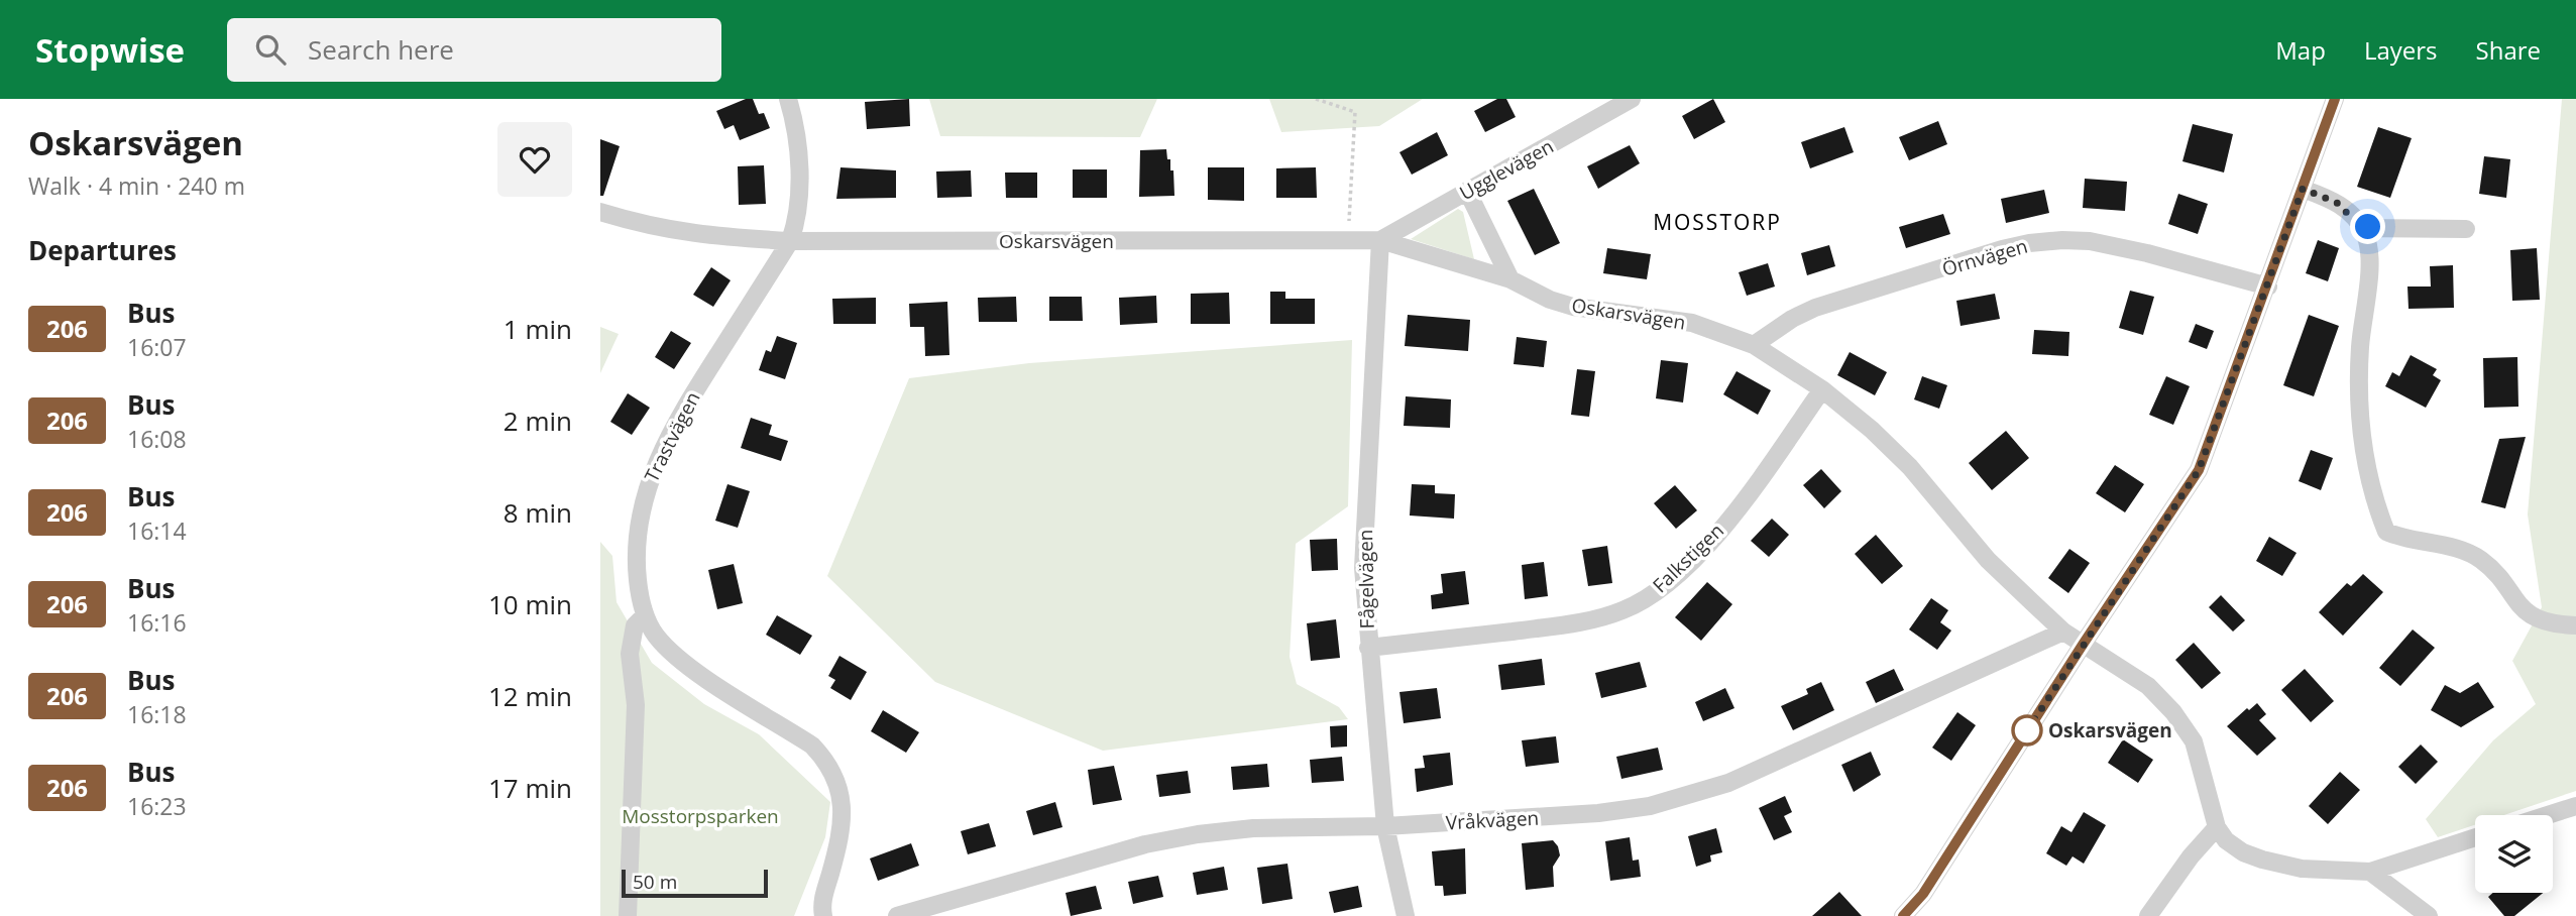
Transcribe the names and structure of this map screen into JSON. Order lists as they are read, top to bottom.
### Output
{
  "streets": {
    "street": [
      "Ugglevägen",
      "Oskarsvägen",
      "Örnvägen",
      "Trastvägen",
      "Falkstigen",
      "Fågelvägen",
      "Vråkvägen"
    ]
  },
  "crossings": [
    ["Ugglevägen", "Oskarsvägen"],
    ["Ugglevägen", "Fågelvägen"],
    ["Oskarsvägen", "Örnvägen"],
    ["Oskarsvägen", "Trastvägen"],
    ["Oskarsvägen", "Falkstigen"],
    ["Oskarsvägen", "Fågelvägen"],
    ["Oskarsvägen", "Vråkvägen"],
    ["Falkstigen", "Fågelvägen"],
    ["Fågelvägen", "Vråkvägen"]
  ],
  "districts": ["MOSSTORP"],
  "parks": ["Mosstorpsparken"],
  "places": ["Oskarsvägen"],
  "lines": ["bus line 206"],
  "scale_bar": "50 m",
  "page": {
    "header": "Stopwise",
    "search": "Search here",
    "nav": ["Map", "Layers", "Share"],
    "heading": [
      ["Oskarsvägen", "Walk · 4 min · 240 m"],
      "Departures"
    ],
    "list": [
      {
        "mark": "206",
        "name": "Bus",
        "note": "16:07",
        "value": "1 min"
      },
      {
        "mark": "206",
        "name": "Bus",
        "note": "16:08",
        "value": "2 min"
      },
      {
        "mark": "206",
        "name": "Bus",
        "note": "16:14",
        "value": "8 min"
      },
      {
        "mark": "206",
        "name": "Bus",
        "note": "16:16",
        "value": "10 min"
      },
      {
        "mark": "206",
        "name": "Bus",
        "note": "16:18",
        "value": "12 min"
      },
      {
        "mark": "206",
        "name": "Bus",
        "note": "16:23",
        "value": "17 min"
      }
    ],
    "scale": "50 m"
  }
}
